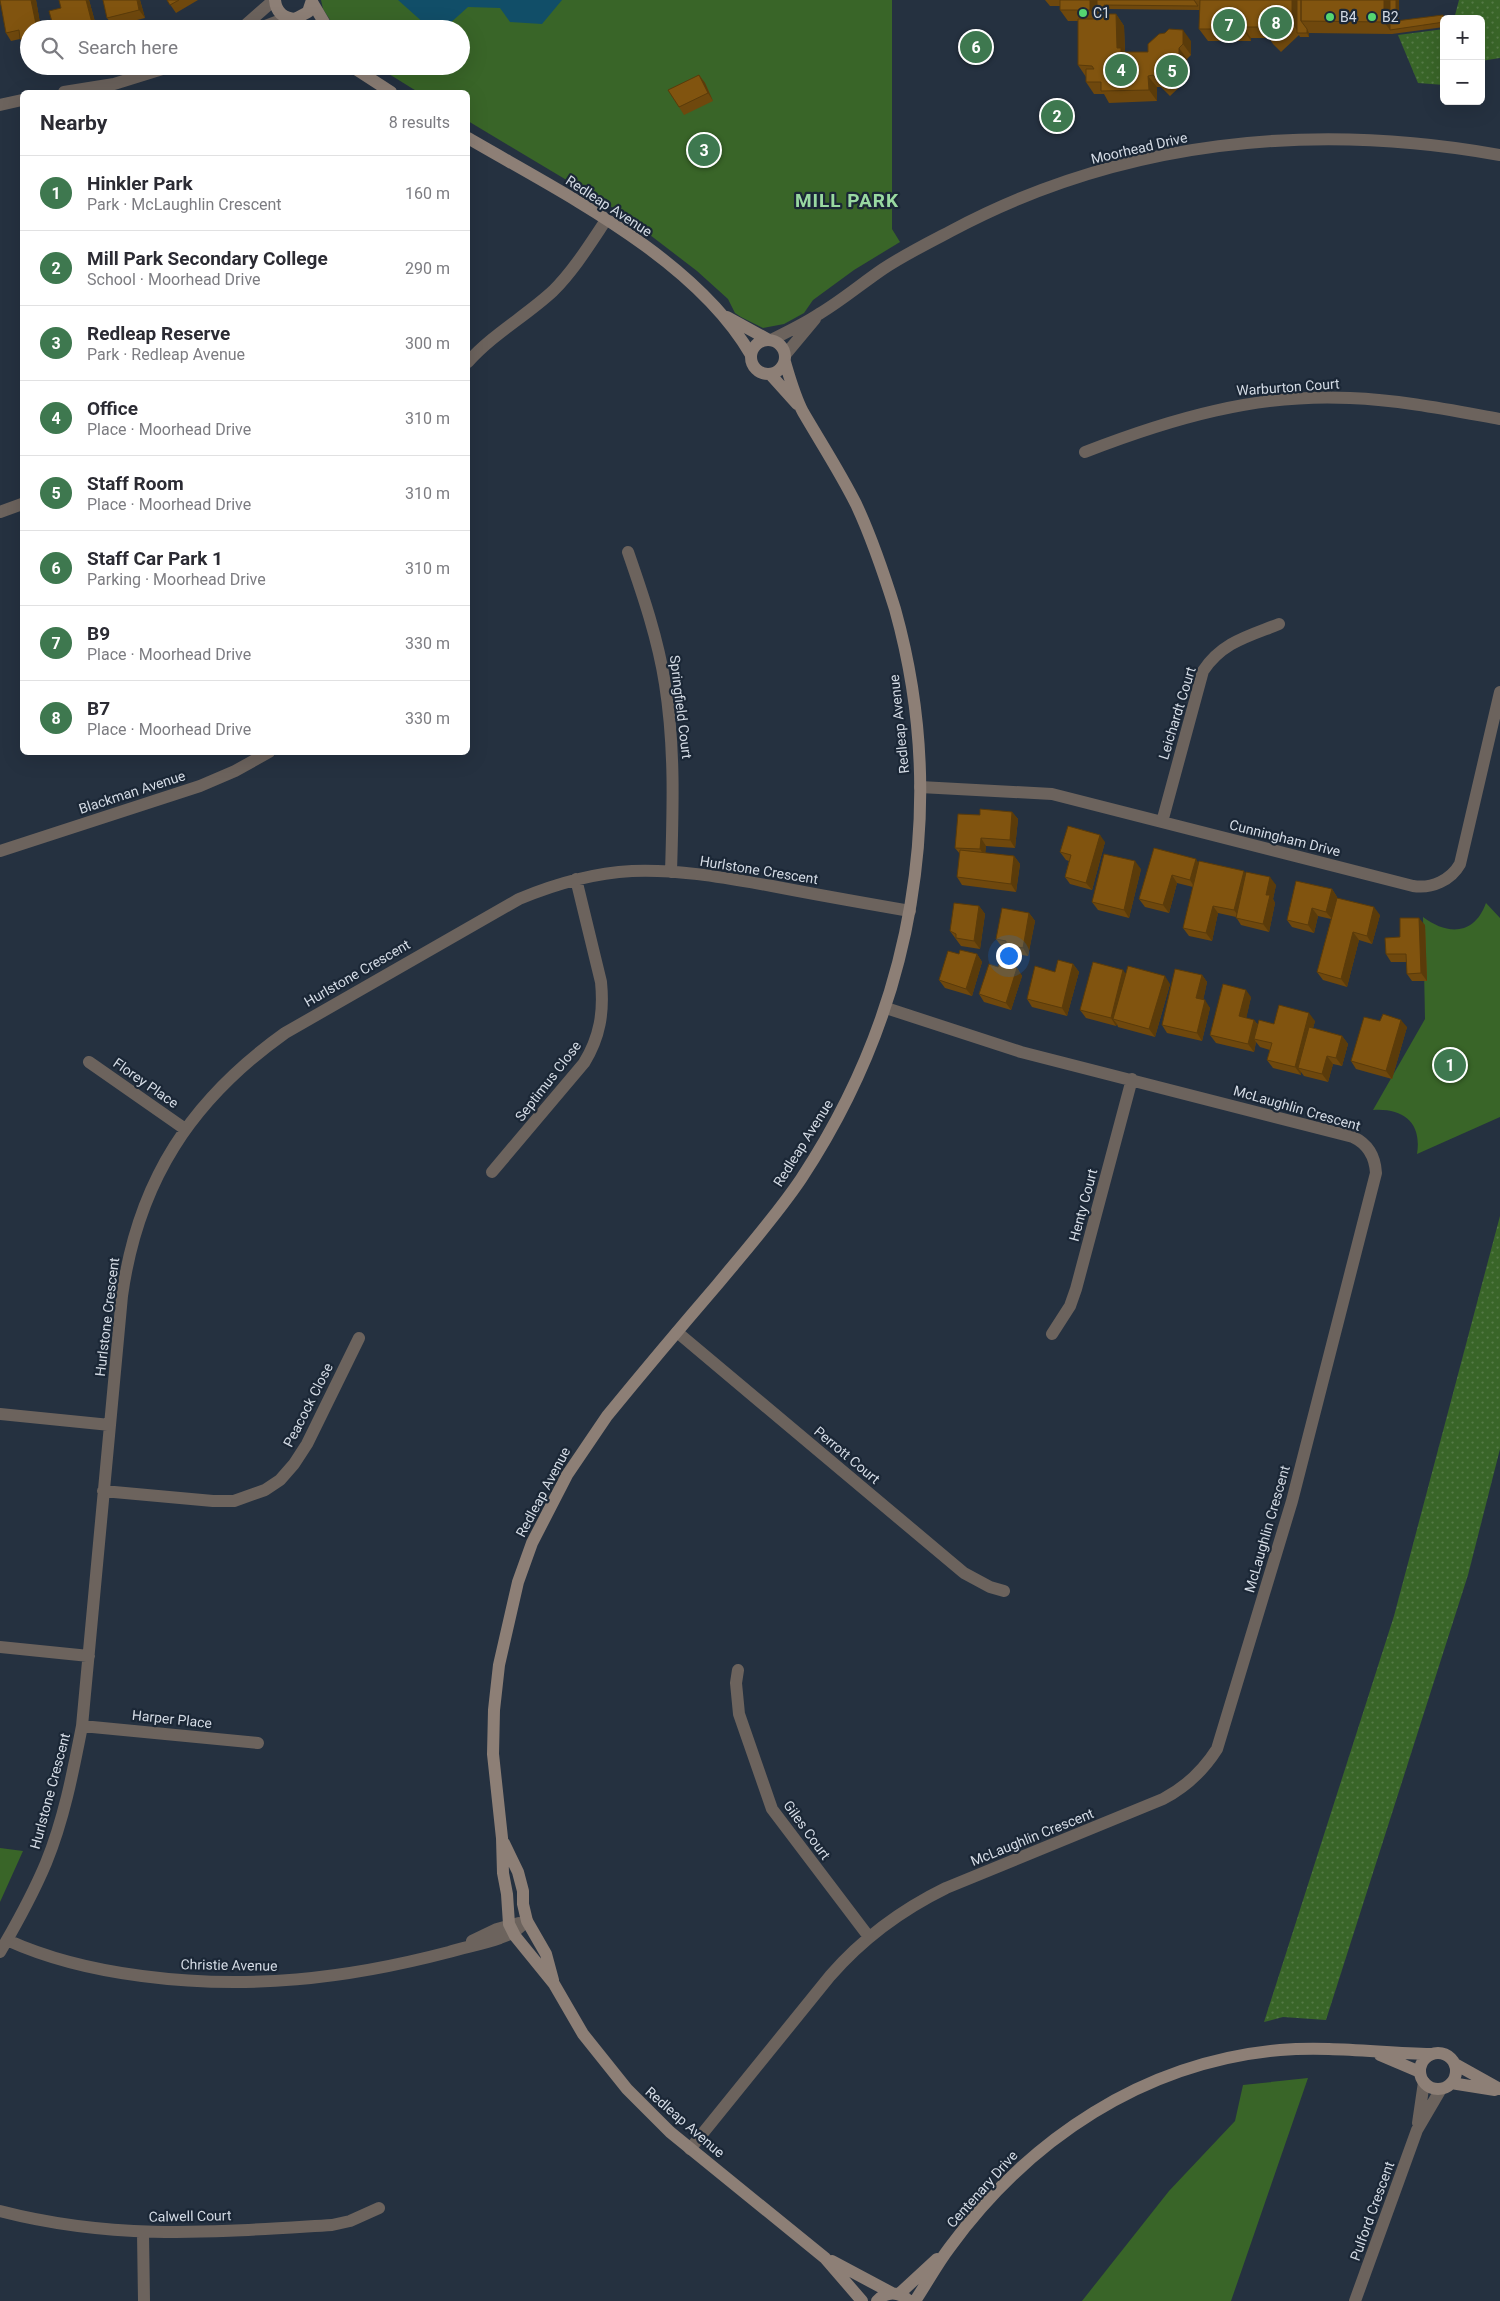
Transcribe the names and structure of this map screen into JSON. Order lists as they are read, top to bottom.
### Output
{
  "streets": {
    "street": [
      "Moorhead Drive",
      "Redleap Avenue",
      "Warburton Court",
      "Springfield Court",
      "Leichardt Court",
      "Blackman Avenue",
      "Cunningham Drive",
      "Hurlstone Crescent",
      "Septimus Close",
      "Florey Place",
      "McLaughlin Crescent",
      "Henty Court",
      "Peacock Close",
      "Perrott Court",
      "Harper Place",
      "Giles Court",
      "Christie Avenue",
      "Centenary Drive",
      "Pulford Crescent",
      "Calwell Court"
    ]
  },
  "crossings": [
    ["Moorhead Drive", "Redleap Avenue"],
    ["Redleap Avenue", "Cunningham Drive"],
    ["Redleap Avenue", "Hurlstone Crescent"],
    ["Redleap Avenue", "McLaughlin Crescent"],
    ["Redleap Avenue", "Perrott Court"],
    ["Redleap Avenue", "Christie Avenue"],
    ["Redleap Avenue", "Centenary Drive"],
    ["Springfield Court", "Hurlstone Crescent"],
    ["Leichardt Court", "Cunningham Drive"],
    ["Hurlstone Crescent", "Septimus Close"],
    ["Hurlstone Crescent", "Florey Place"],
    ["Hurlstone Crescent", "Peacock Close"],
    ["Hurlstone Crescent", "Harper Place"],
    ["Hurlstone Crescent", "Christie Avenue"],
    ["McLaughlin Crescent", "Henty Court"],
    ["McLaughlin Crescent", "Giles Court"],
    ["Centenary Drive", "Pulford Crescent"]
  ],
  "districts": ["MILL PARK"],
  "places": ["C1", "B4", "B2"],
  "page": {
    "pins": [
      "8",
      "7",
      "6",
      "4",
      "5",
      "2",
      "3",
      "1"
    ],
    "map_buttons": ["+", "−"],
    "search": "Search here",
    "heading": ["Nearby", "8 results"],
    "list": [
      {
        "mark": "1",
        "name": "Hinkler Park",
        "note": "Park · McLaughlin Crescent",
        "value": "160 m"
      },
      {
        "mark": "2",
        "name": "Mill Park Secondary College",
        "note": "School · Moorhead Drive",
        "value": "290 m"
      },
      {
        "mark": "3",
        "name": "Redleap Reserve",
        "note": "Park · Redleap Avenue",
        "value": "300 m"
      },
      {
        "mark": "4",
        "name": "Office",
        "note": "Place · Moorhead Drive",
        "value": "310 m"
      },
      {
        "mark": "5",
        "name": "Staff Room",
        "note": "Place · Moorhead Drive",
        "value": "310 m"
      },
      {
        "mark": "6",
        "name": "Staff Car Park 1",
        "note": "Parking · Moorhead Drive",
        "value": "310 m"
      },
      {
        "mark": "7",
        "name": "B9",
        "note": "Place · Moorhead Drive",
        "value": "330 m"
      },
      {
        "mark": "8",
        "name": "B7",
        "note": "Place · Moorhead Drive",
        "value": "330 m"
      }
    ]
  }
}
